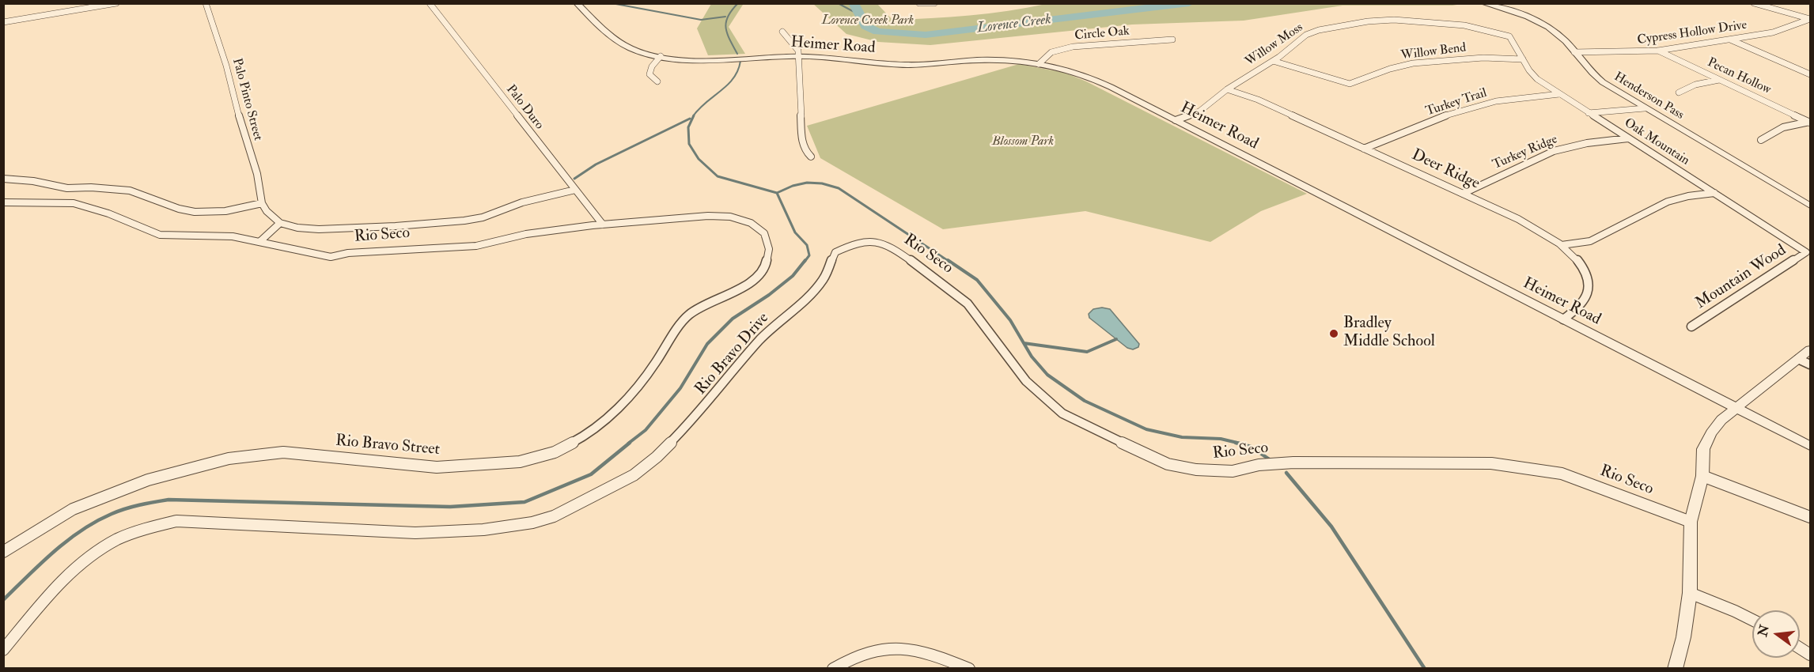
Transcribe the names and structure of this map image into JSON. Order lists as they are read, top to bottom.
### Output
{
  "streets": {
    "street": [
      "Cypress Hollow Drive",
      "Circle Oak",
      "Willow Moss",
      "Heimer Road",
      "Willow Bend",
      "Pecan Hollow",
      "Henderson Pass",
      "Palo Pinto Street",
      "Turkey Trail",
      "Palo Duro",
      "Oak Mountain",
      "Turkey Ridge",
      "Deer Ridge",
      "Rio Seco",
      "Mountain Wood",
      "Rio Bravo Drive",
      "Rio Bravo Street"
    ]
  },
  "crossings": [
    ["Cypress Hollow Drive", "Pecan Hollow"],
    ["Cypress Hollow Drive", "Henderson Pass"],
    ["Circle Oak", "Heimer Road"],
    ["Willow Moss", "Heimer Road"],
    ["Willow Moss", "Willow Bend"],
    ["Willow Moss", "Oak Mountain"],
    ["Willow Moss", "Deer Ridge"],
    ["Heimer Road", "Deer Ridge"],
    ["Willow Bend", "Oak Mountain"],
    ["Turkey Trail", "Oak Mountain"],
    ["Turkey Trail", "Deer Ridge"],
    ["Palo Duro", "Rio Seco"],
    ["Oak Mountain", "Turkey Ridge"],
    ["Oak Mountain", "Mountain Wood"],
    ["Turkey Ridge", "Deer Ridge"],
    ["Rio Seco", "Rio Bravo Drive"],
    ["Rio Seco", "Rio Bravo Street"]
  ],
  "water": ["Lorence Creek"],
  "parks": ["Lorence Creek Park", "Blossom Park"],
  "places": ["Bradley Middle School"],
  "north": "left"
}
